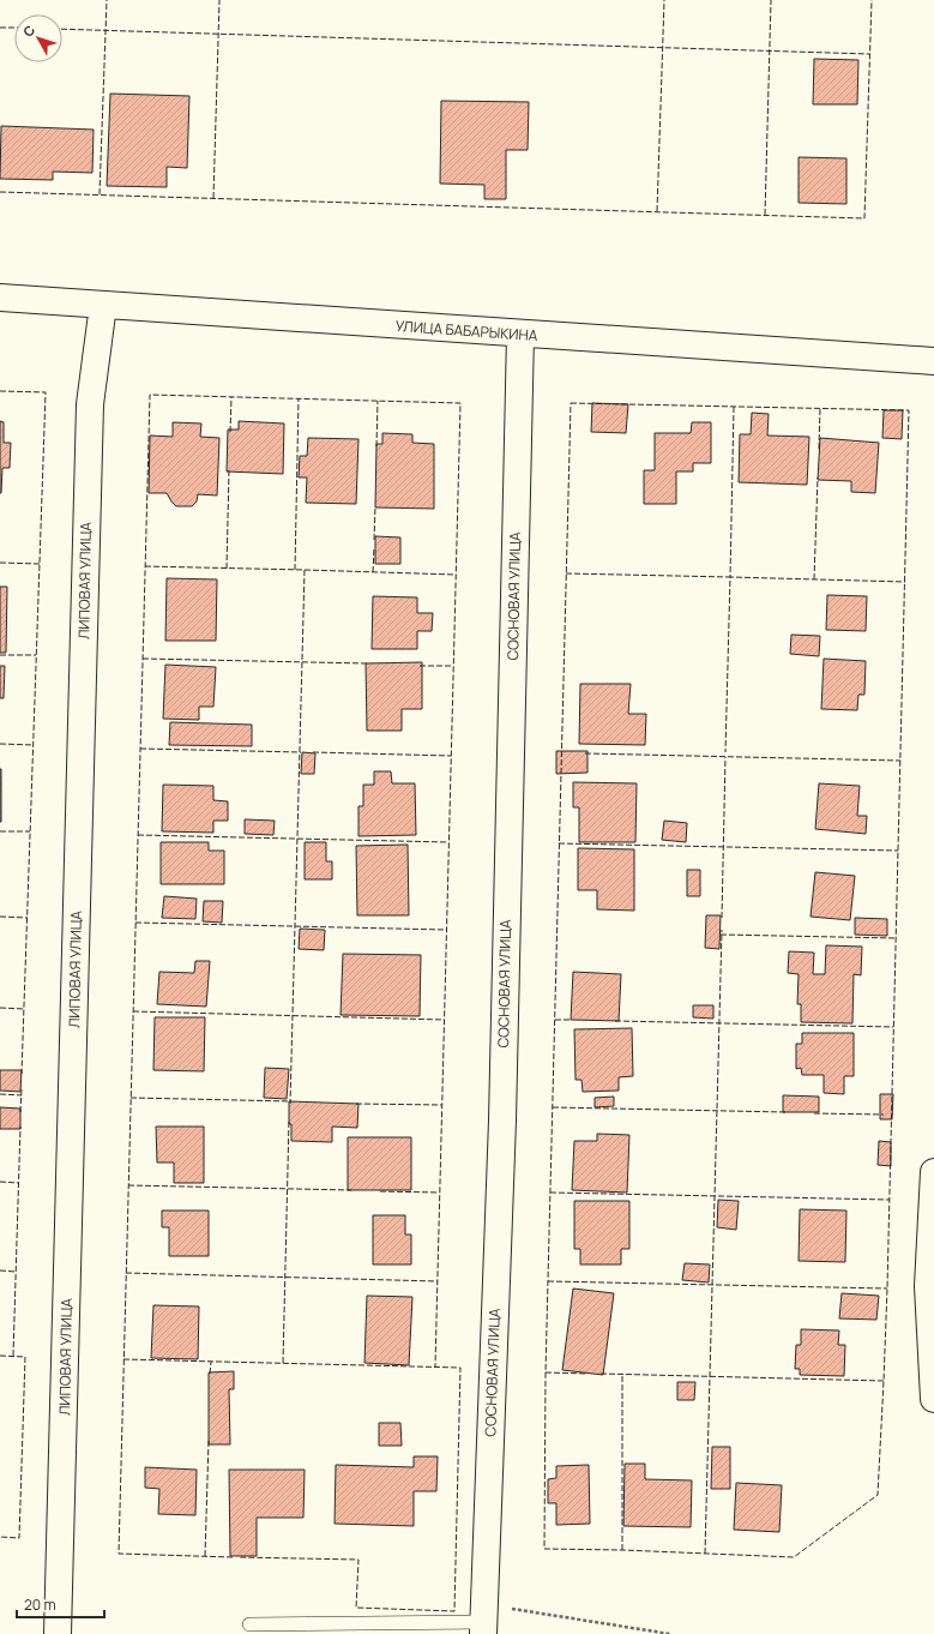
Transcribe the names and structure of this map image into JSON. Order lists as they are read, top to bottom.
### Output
{
  "streets": {
    "street": ["УЛИЦА БАБАРЫКИНА", "ЛИПОВАЯ УЛИЦА", "СОСНОВАЯ УЛИЦА"]
  },
  "crossings": [
    ["УЛИЦА БАБАРЫКИНА", "ЛИПОВАЯ УЛИЦА"],
    ["УЛИЦА БАБАРЫКИНА", "СОСНОВАЯ УЛИЦА"]
  ],
  "scale_bar": "20 m",
  "north": "top left"
}
